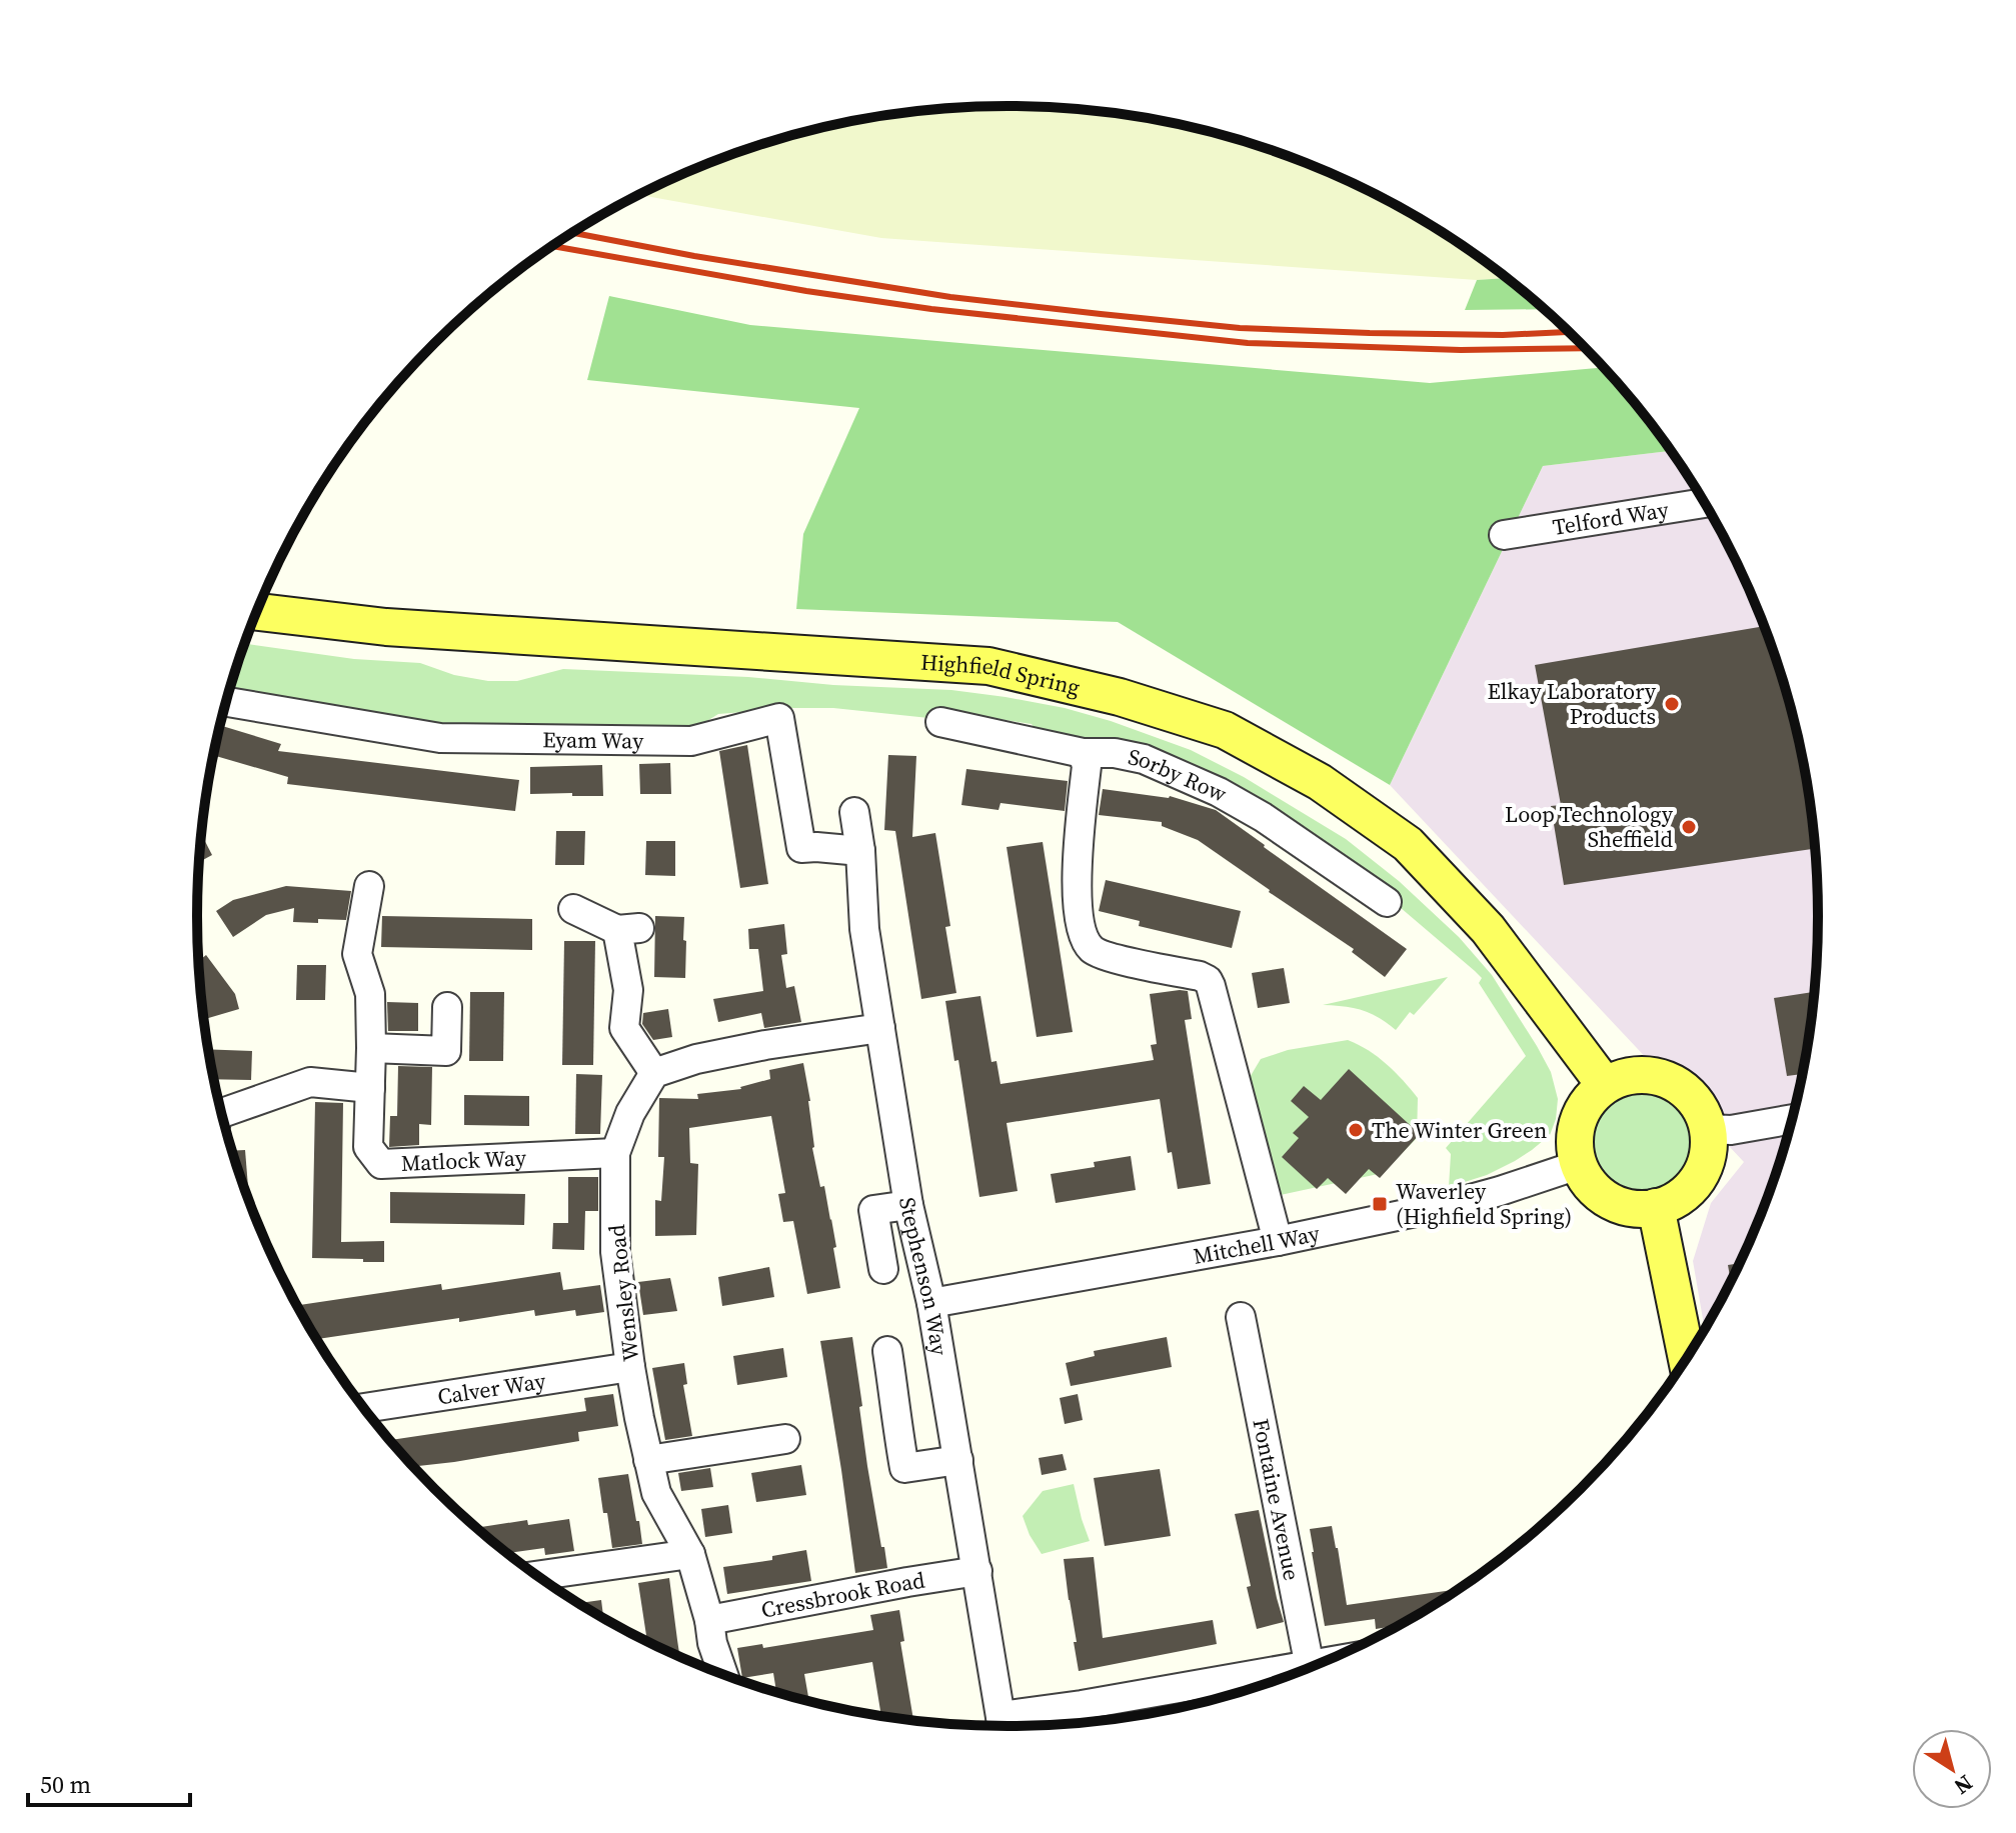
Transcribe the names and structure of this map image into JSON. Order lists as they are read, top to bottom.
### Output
{
  "streets": {
    "main road": ["Highfield Spring"],
    "street": [
      "Telford Way",
      "Eyam Way",
      "Sorby Row",
      "Matlock Way",
      "Mitchell Way",
      "Stephenson Way",
      "Wensley Road",
      "Calver Way",
      "Fontaine Avenue",
      "Cressbrook Road"
    ]
  },
  "crossings": [
    ["Highfield Spring", "Mitchell Way"],
    ["Eyam Way", "Stephenson Way"],
    ["Matlock Way", "Wensley Road"],
    ["Mitchell Way", "Stephenson Way"],
    ["Stephenson Way", "Cressbrook Road"],
    ["Wensley Road", "Calver Way"],
    ["Wensley Road", "Cressbrook Road"]
  ],
  "places": {
    "other": ["Elkay Laboratory Products", "Loop Technology Sheffield", "The Winter Green"],
    "transit": ["Waverley (Highfield Spring)"]
  },
  "scale_bar": "50 m",
  "north": "bottom right"
}
